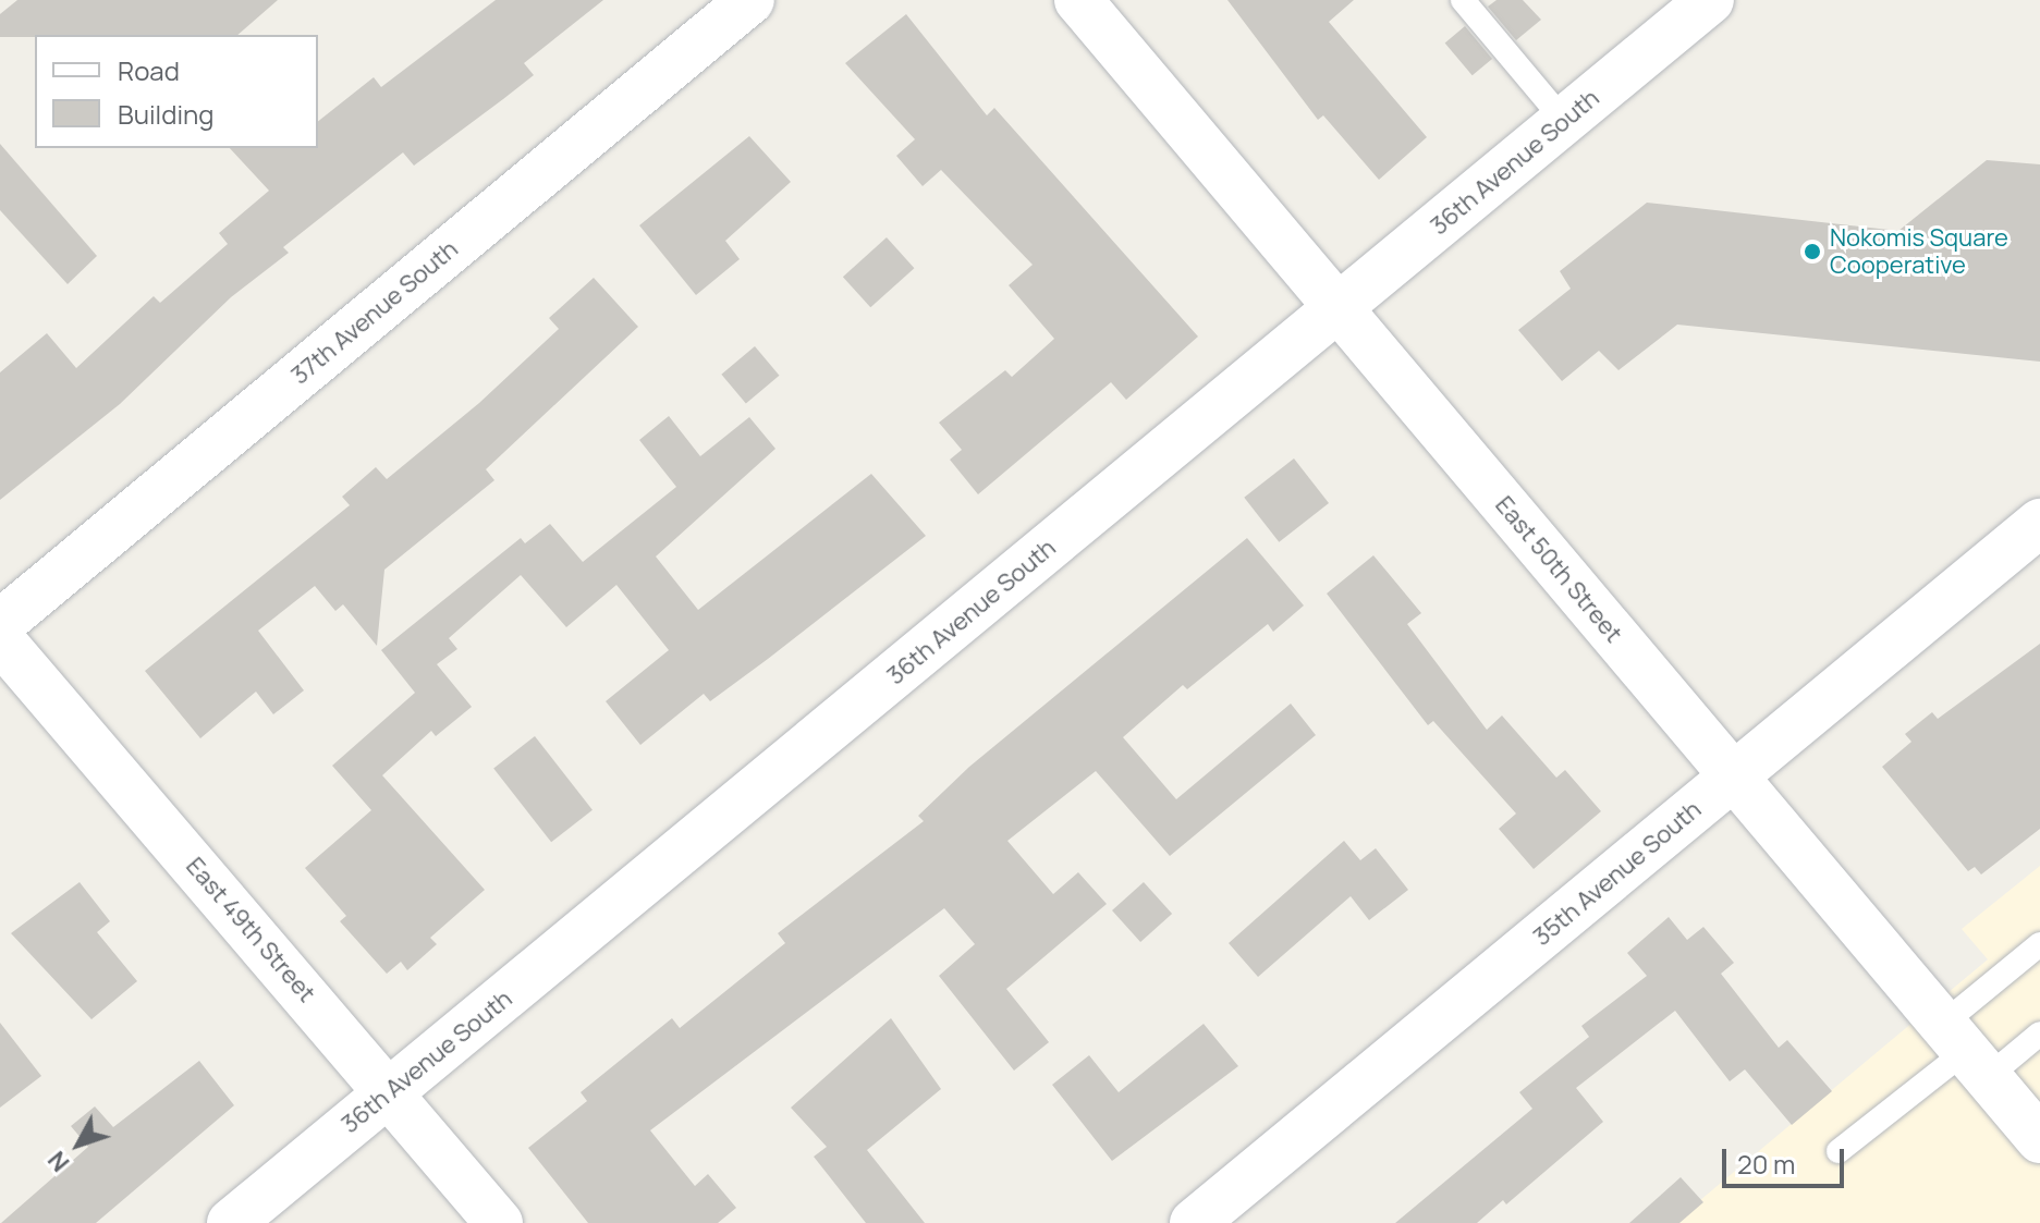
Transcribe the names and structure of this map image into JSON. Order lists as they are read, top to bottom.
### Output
{
  "streets": {
    "street": [
      "36th Avenue South",
      "37th Avenue South",
      "East 50th Street",
      "35th Avenue South",
      "East 49th Street"
    ]
  },
  "crossings": [
    ["36th Avenue South", "East 50th Street"],
    ["36th Avenue South", "East 49th Street"],
    ["East 50th Street", "35th Avenue South"]
  ],
  "places": ["Nokomis Square Cooperative"],
  "legend": ["Road", "Building"],
  "scale_bar": "20 m",
  "north": "bottom left"
}
